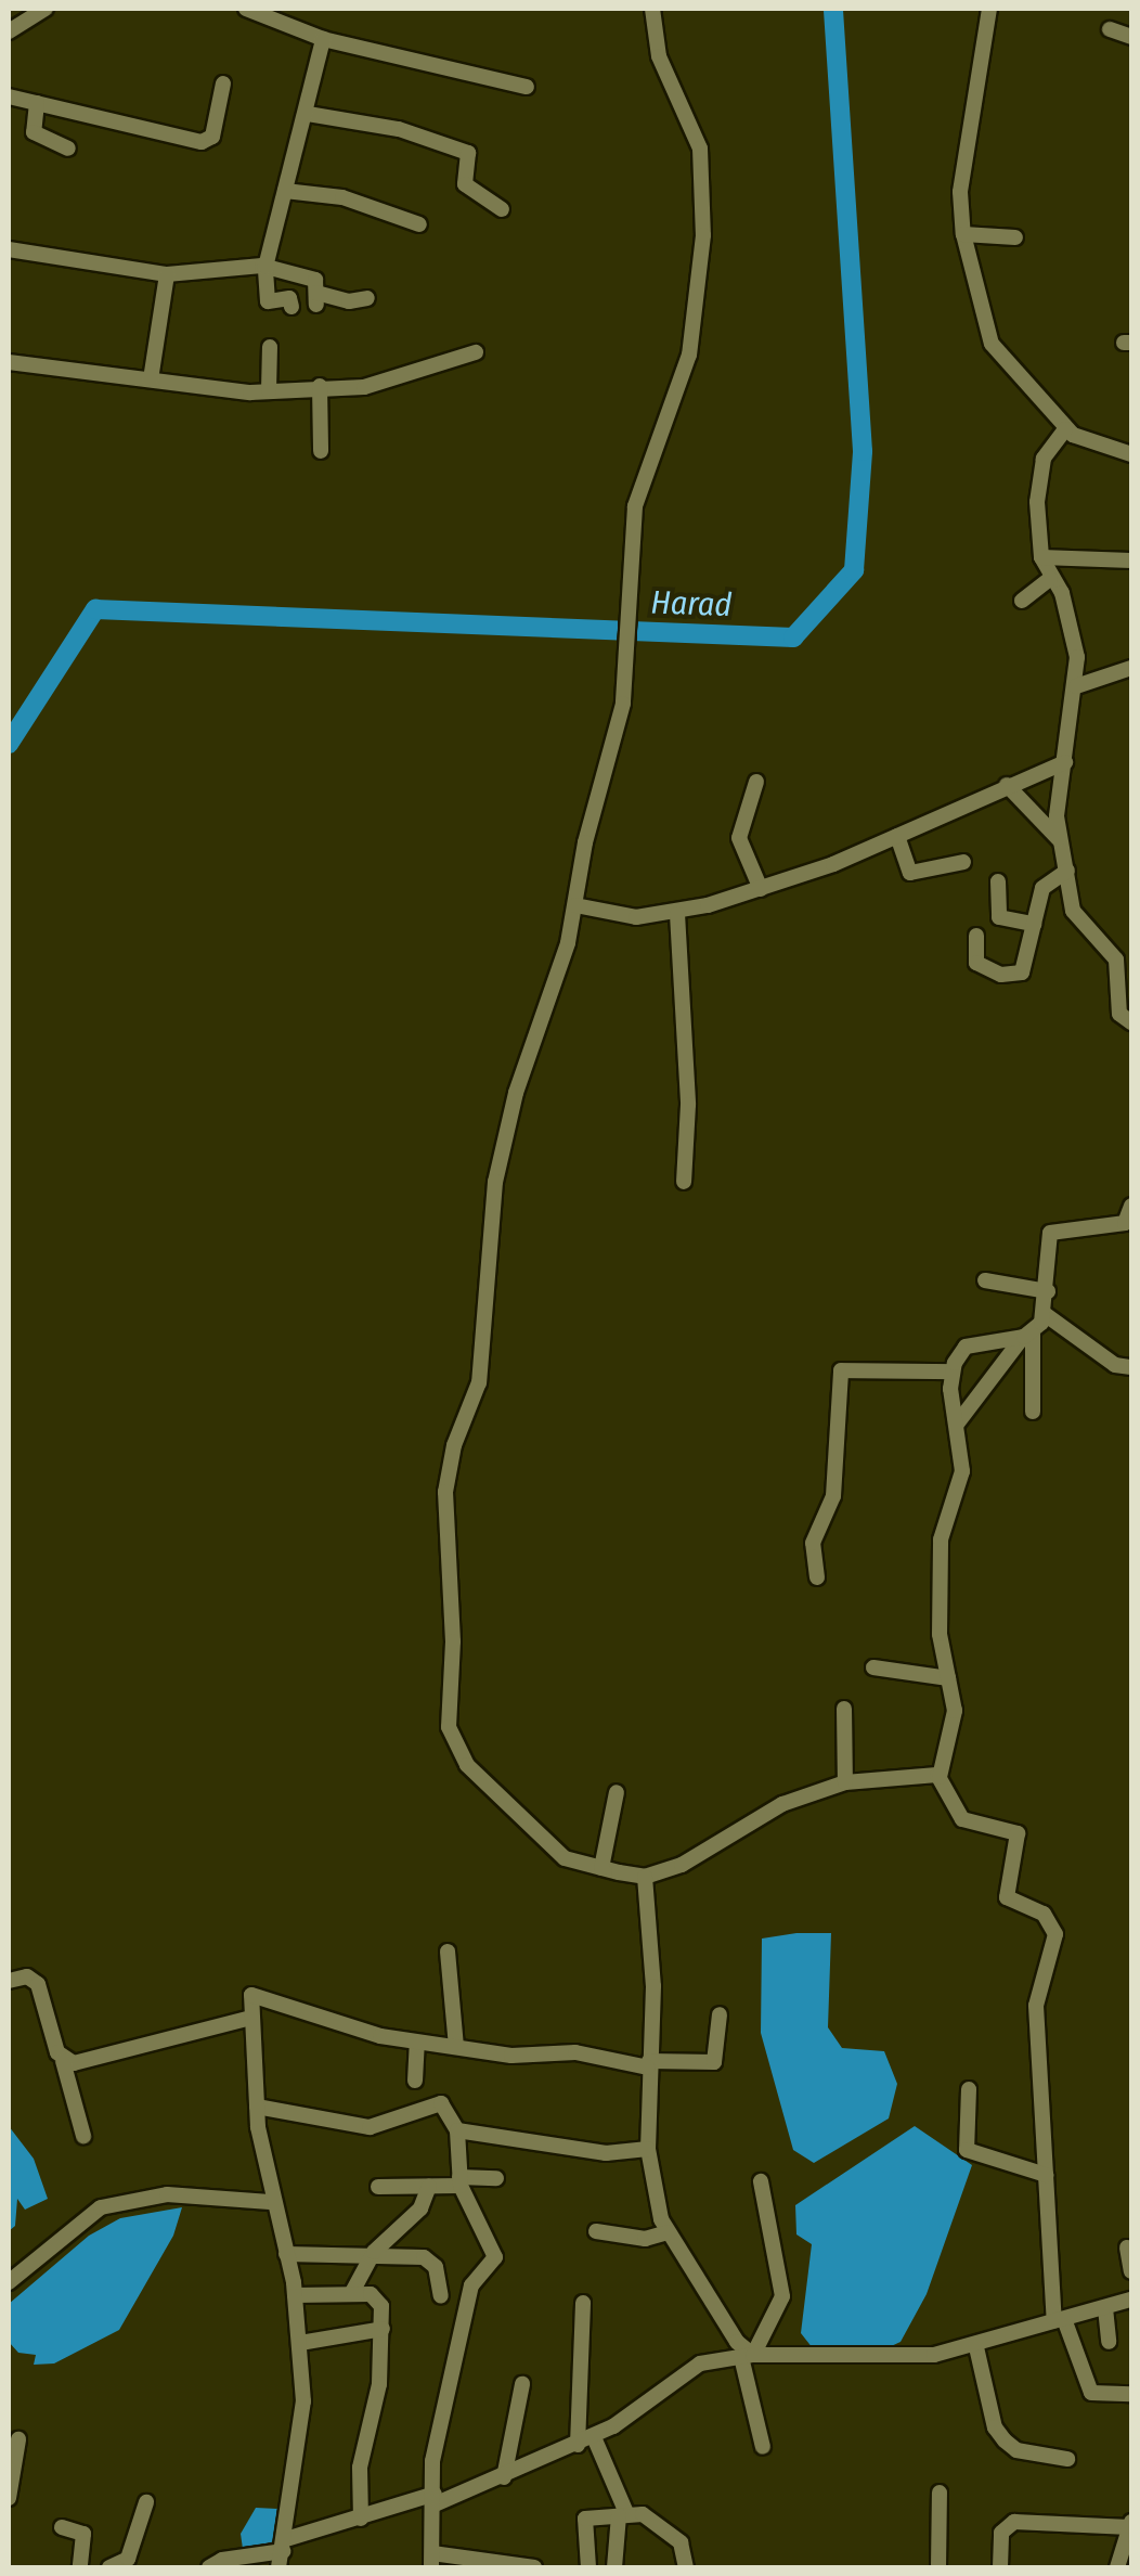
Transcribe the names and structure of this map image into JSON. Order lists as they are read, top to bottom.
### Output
{
  "water": ["Harad"]
}
